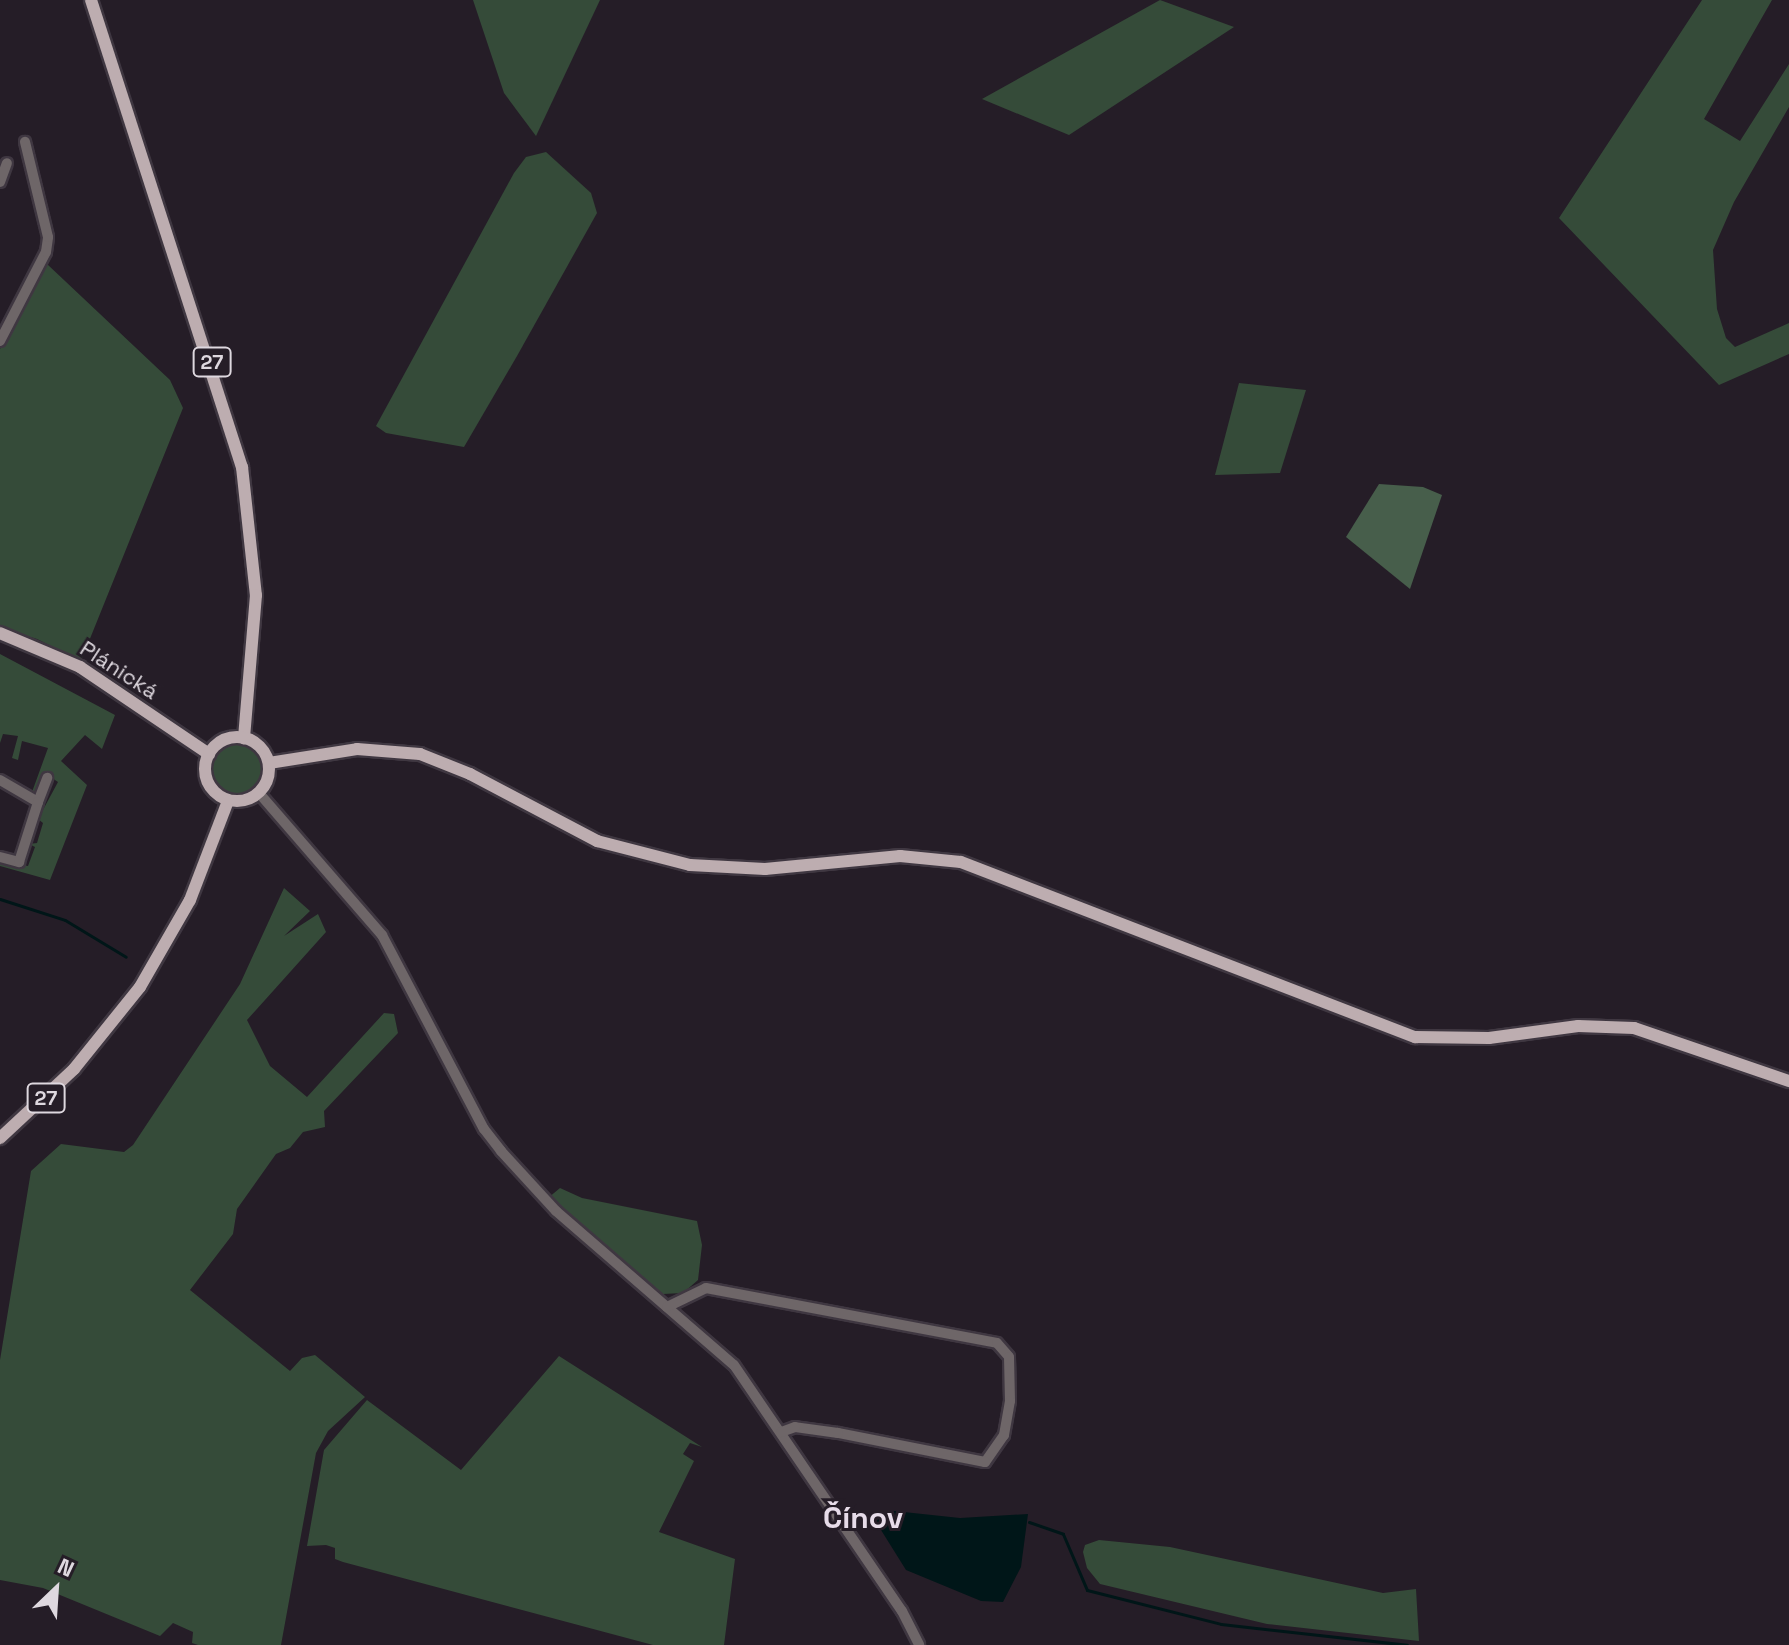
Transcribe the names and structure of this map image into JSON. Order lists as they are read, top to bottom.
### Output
{
  "streets": {
    "main road": ["27", "Plánická"]
  },
  "crossings": [
    ["27", "Plánická"]
  ],
  "districts": ["Čínov"],
  "north": "top right"
}
